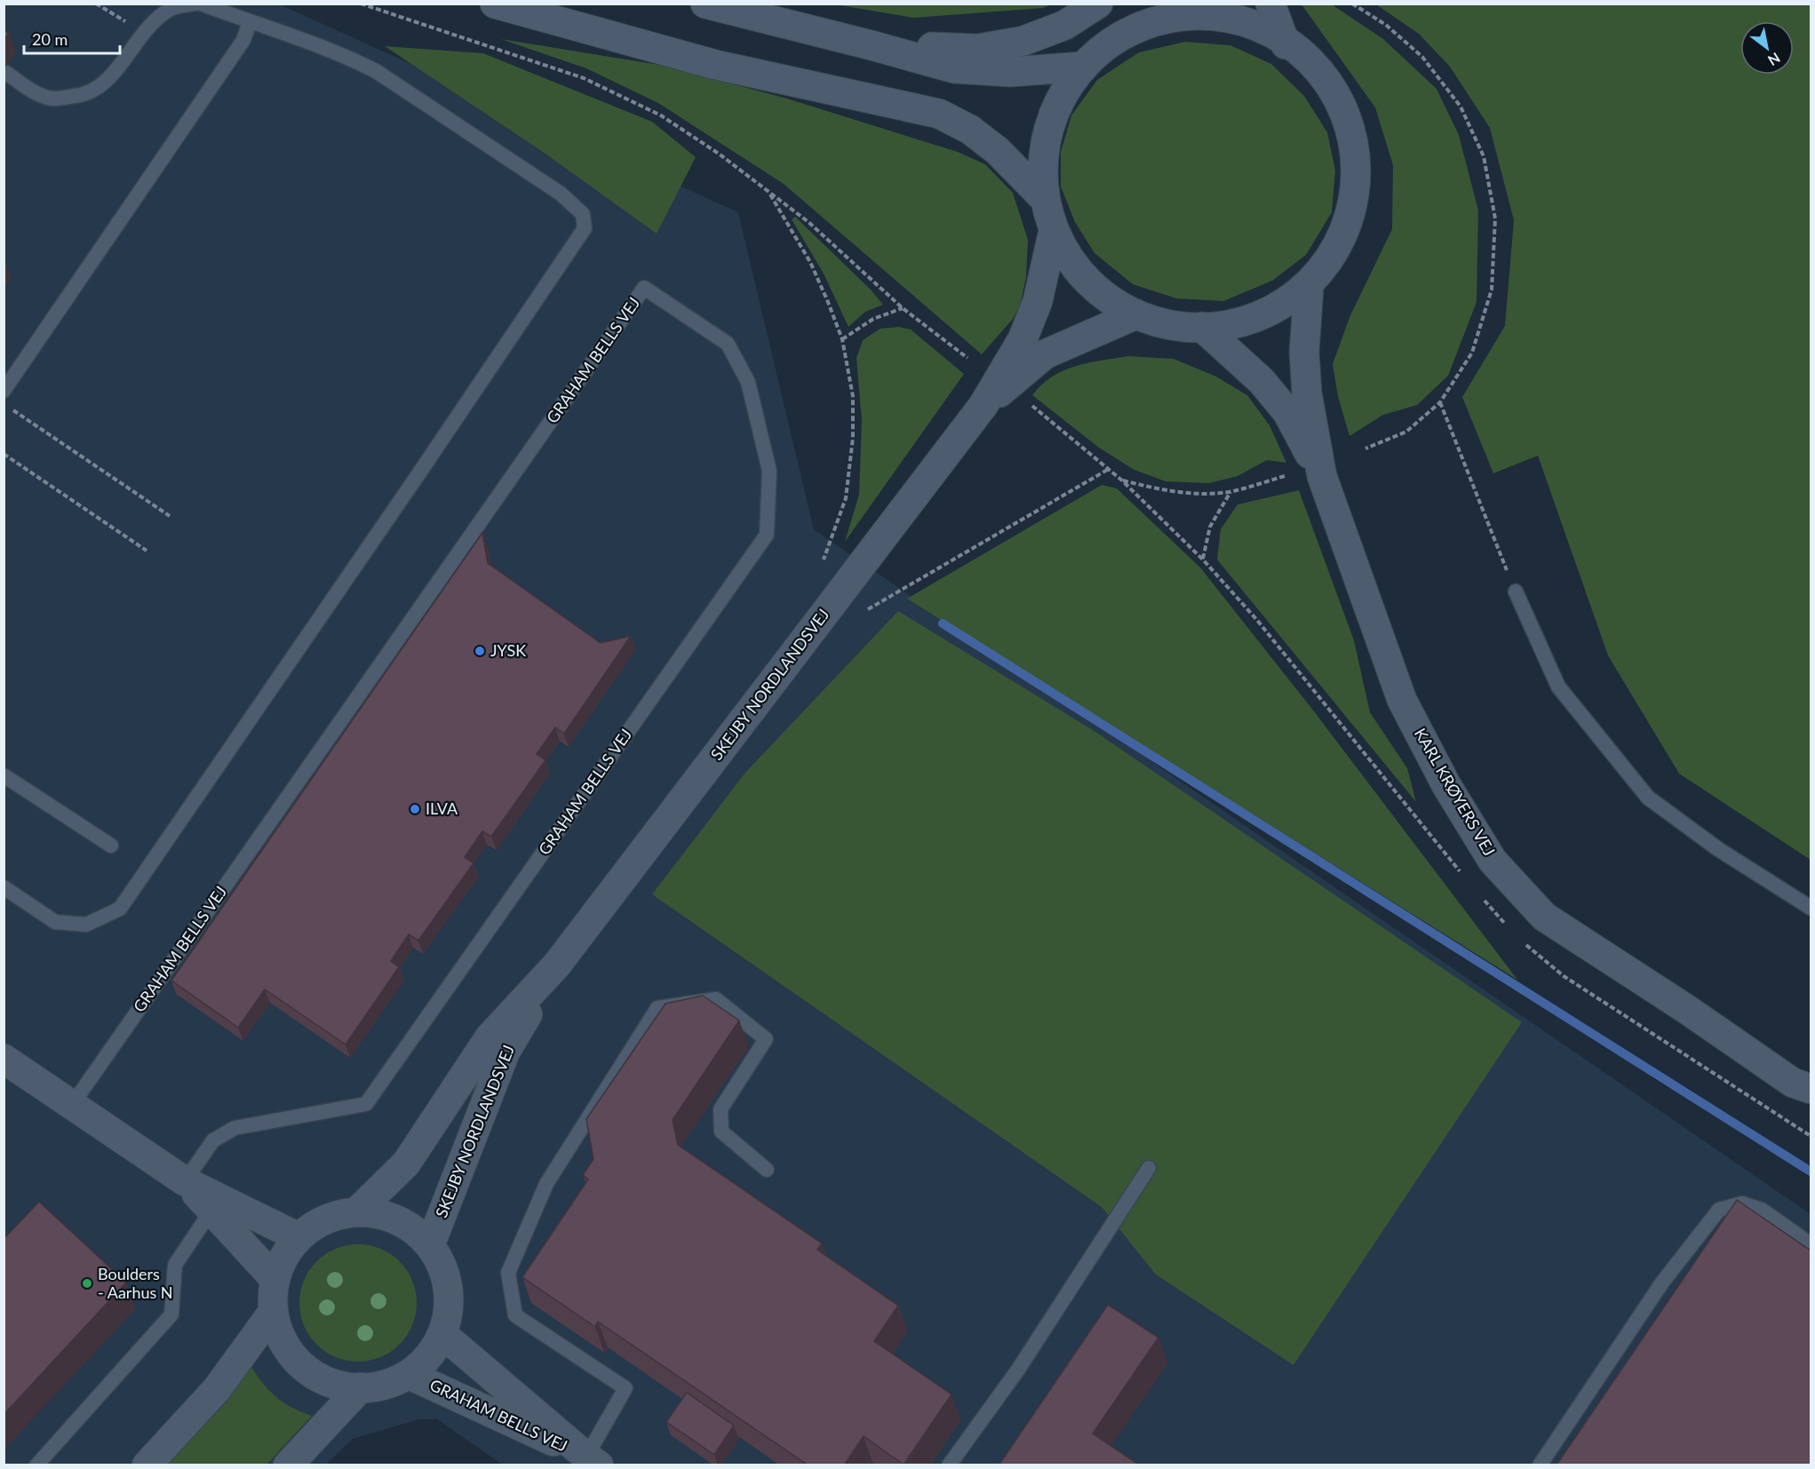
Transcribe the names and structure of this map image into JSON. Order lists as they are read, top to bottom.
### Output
{
  "streets": {
    "street": ["GRAHAM BELLS VEJ", "SKEJBY NORDLANDSVEJ", "KARL KRØYERS VEJ"]
  },
  "crossings": [
    ["GRAHAM BELLS VEJ", "SKEJBY NORDLANDSVEJ"]
  ],
  "places": ["JYSK", "ILVA", "Boulders - Aarhus N"],
  "scale_bar": "20 m",
  "north": "bottom right"
}
